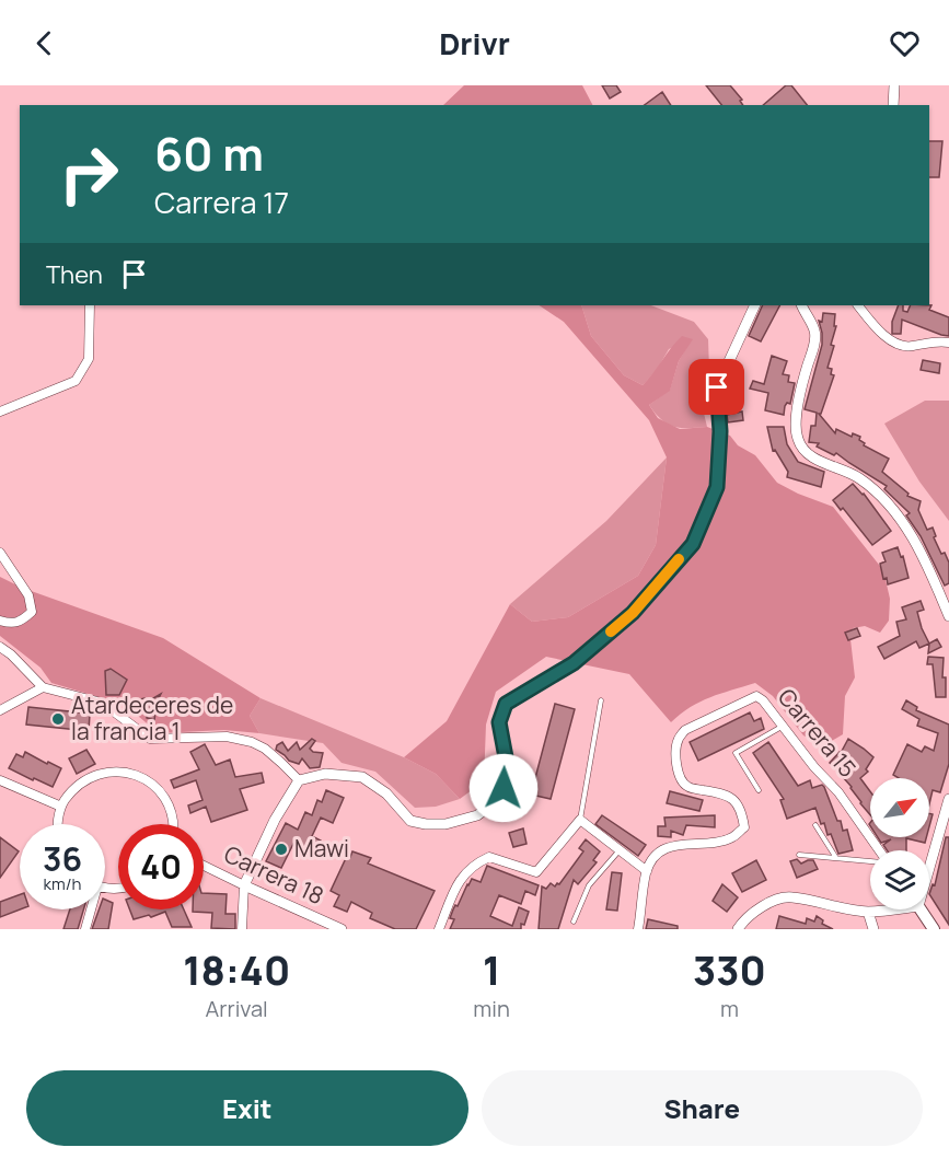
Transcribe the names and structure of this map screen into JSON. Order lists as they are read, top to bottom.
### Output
{
  "streets": {
    "street": ["Carrera 15", "Carrera 18"]
  },
  "places": ["Atardeceres de la francia 1", "Mawi"],
  "north": "top right",
  "page": {
    "header": "Drivr",
    "turn": ["60 m", "Carrera 17"],
    "then": "Then",
    "speed": "36 km/h",
    "limit": "40",
    "eta": [
      "18:40",
      "Arrival",
      "1",
      "min",
      "330",
      "m"
    ],
    "buttons": ["Exit", "Share"]
  }
}
